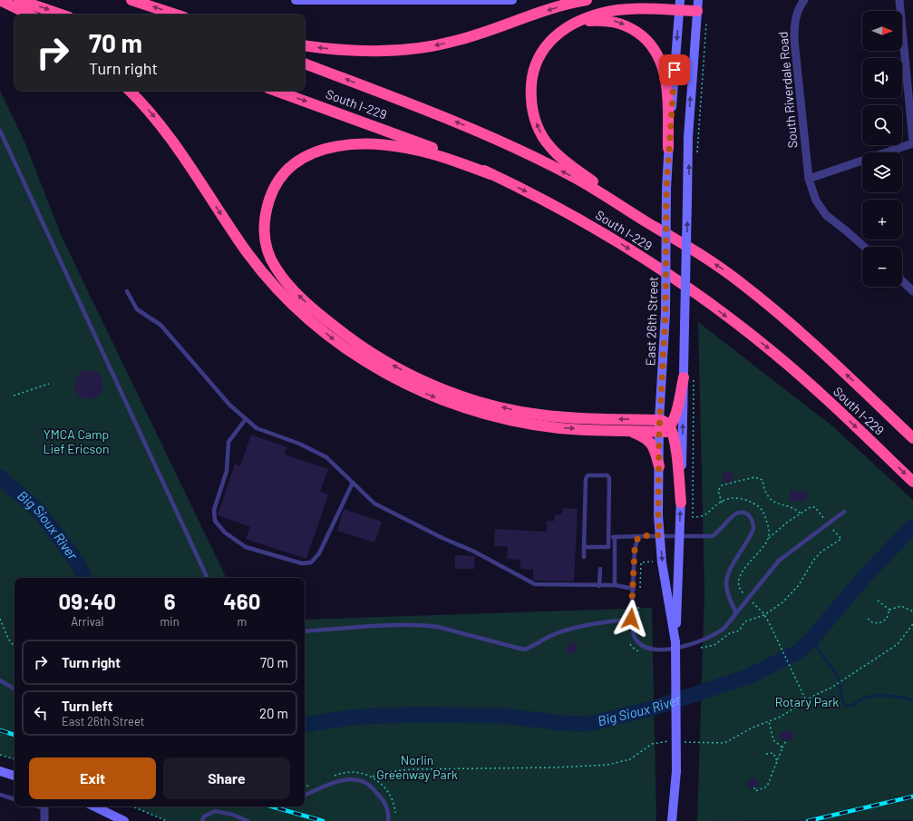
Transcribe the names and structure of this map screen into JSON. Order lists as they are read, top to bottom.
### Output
{
  "streets": {
    "highway": ["South I-229"],
    "main road": ["East 26th Street"],
    "street": ["South Riverdale Road"]
  },
  "water": ["Big Sioux River"],
  "parks": ["YMCA Camp Lief Ericson", "Rotary Park", "Norlin Greenway Park"],
  "north": "right",
  "page": {
    "map_buttons": ["+", "−"],
    "turn": ["70 m", "Turn right"],
    "eta": [
      "09:40",
      "Arrival",
      "6",
      "min",
      "460",
      "m"
    ],
    "list": [
      {
        "name": "Turn right",
        "value": "70 m"
      },
      {
        "name": "Turn left",
        "note": "East 26th Street",
        "value": "20 m"
      }
    ],
    "buttons": ["Exit", "Share"]
  }
}
